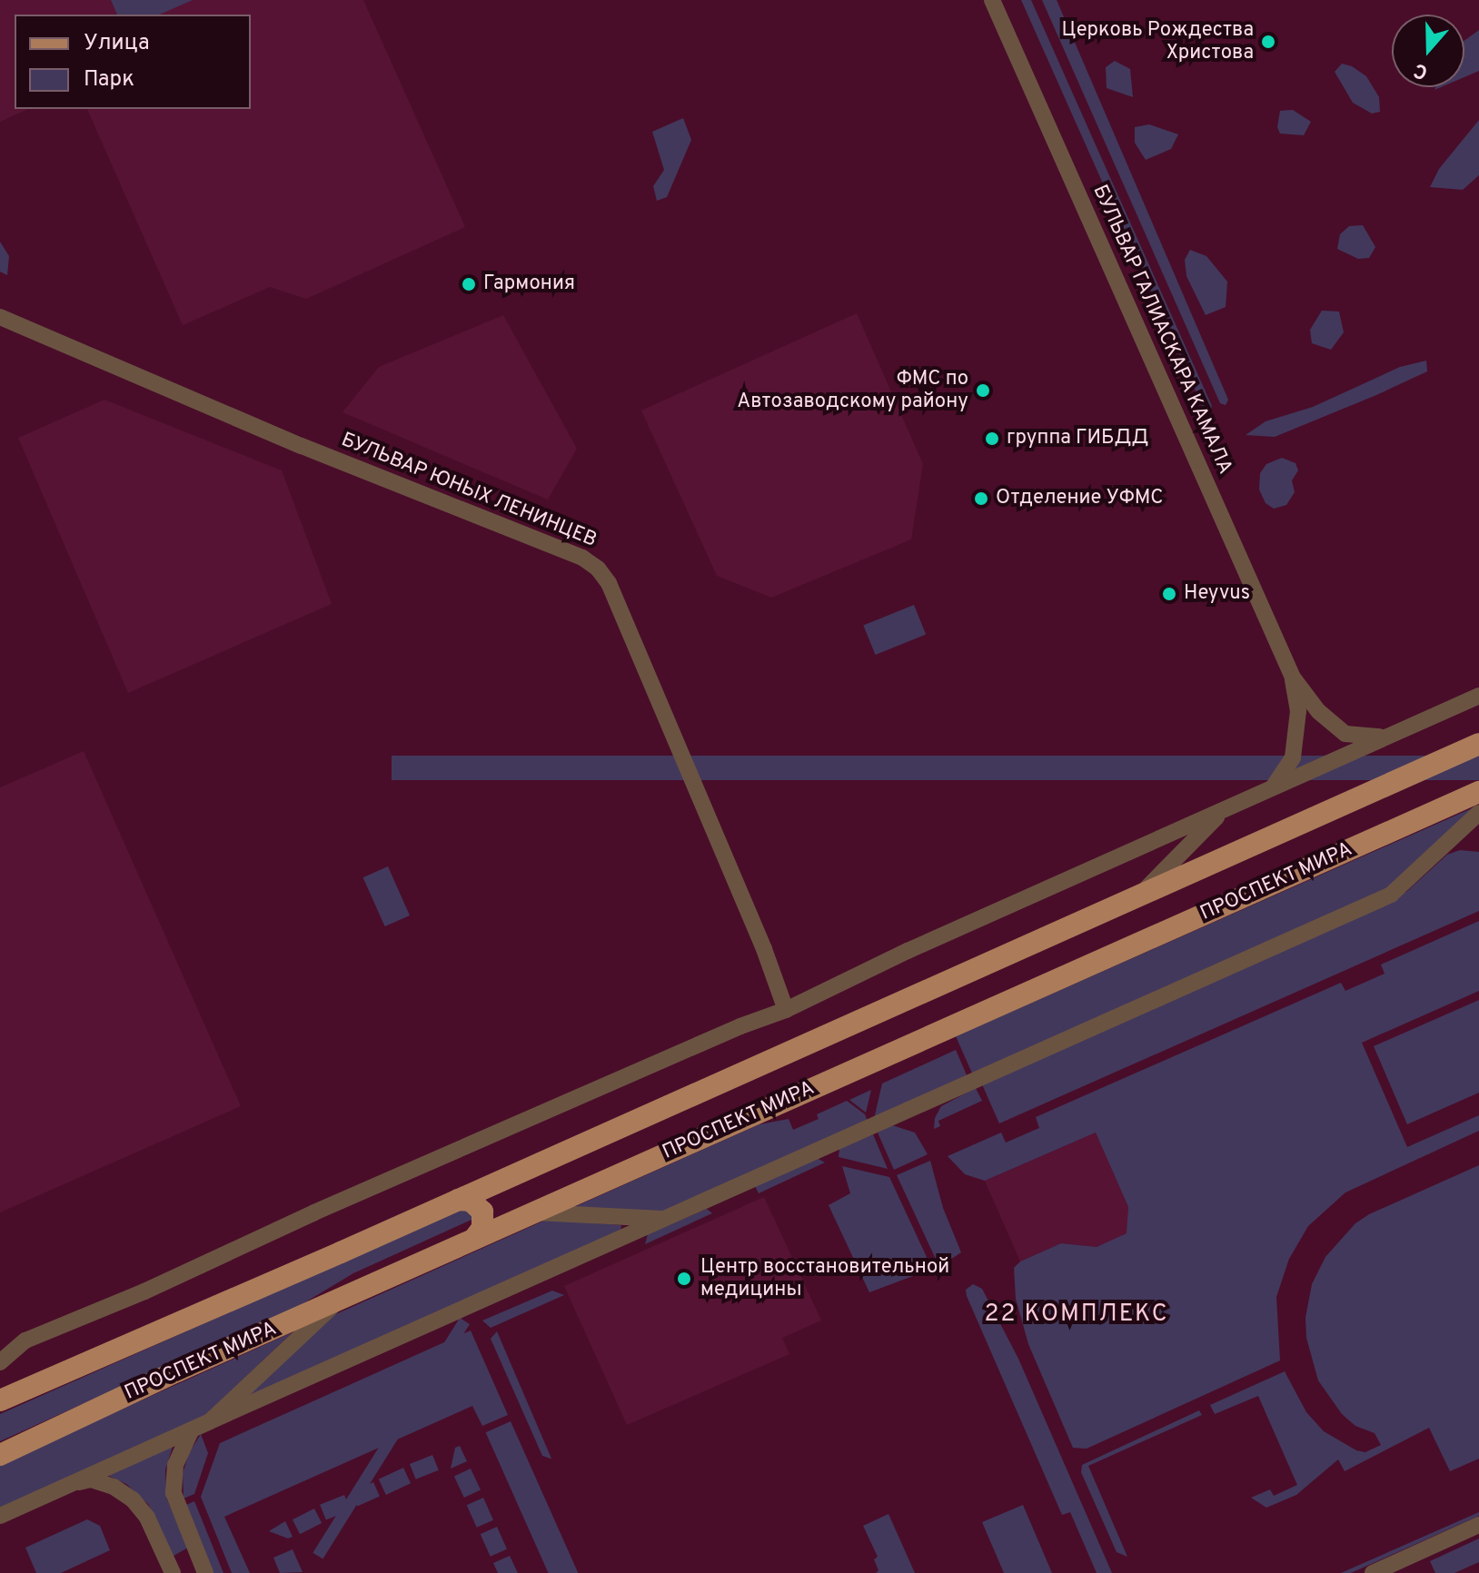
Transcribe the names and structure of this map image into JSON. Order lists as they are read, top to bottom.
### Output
{
  "streets": {
    "main road": ["ПРОСПЕКТ МИРА"],
    "street": ["БУЛЬВАР ГАЛИАСКАРА КАМАЛА", "БУЛЬВАР ЮНЫХ ЛЕНИНЦЕВ"]
  },
  "districts": ["22 КОМПЛЕКС"],
  "places": [
    "Церковь Рождества Христова",
    "Гармония",
    "ФМС по Автозаводскому району",
    "группа ГИБДД",
    "Отделение УФМС",
    "Heyvus",
    "Центр восстановительной медицины"
  ],
  "legend": ["Улица", "Парк"],
  "north": "bottom"
}
